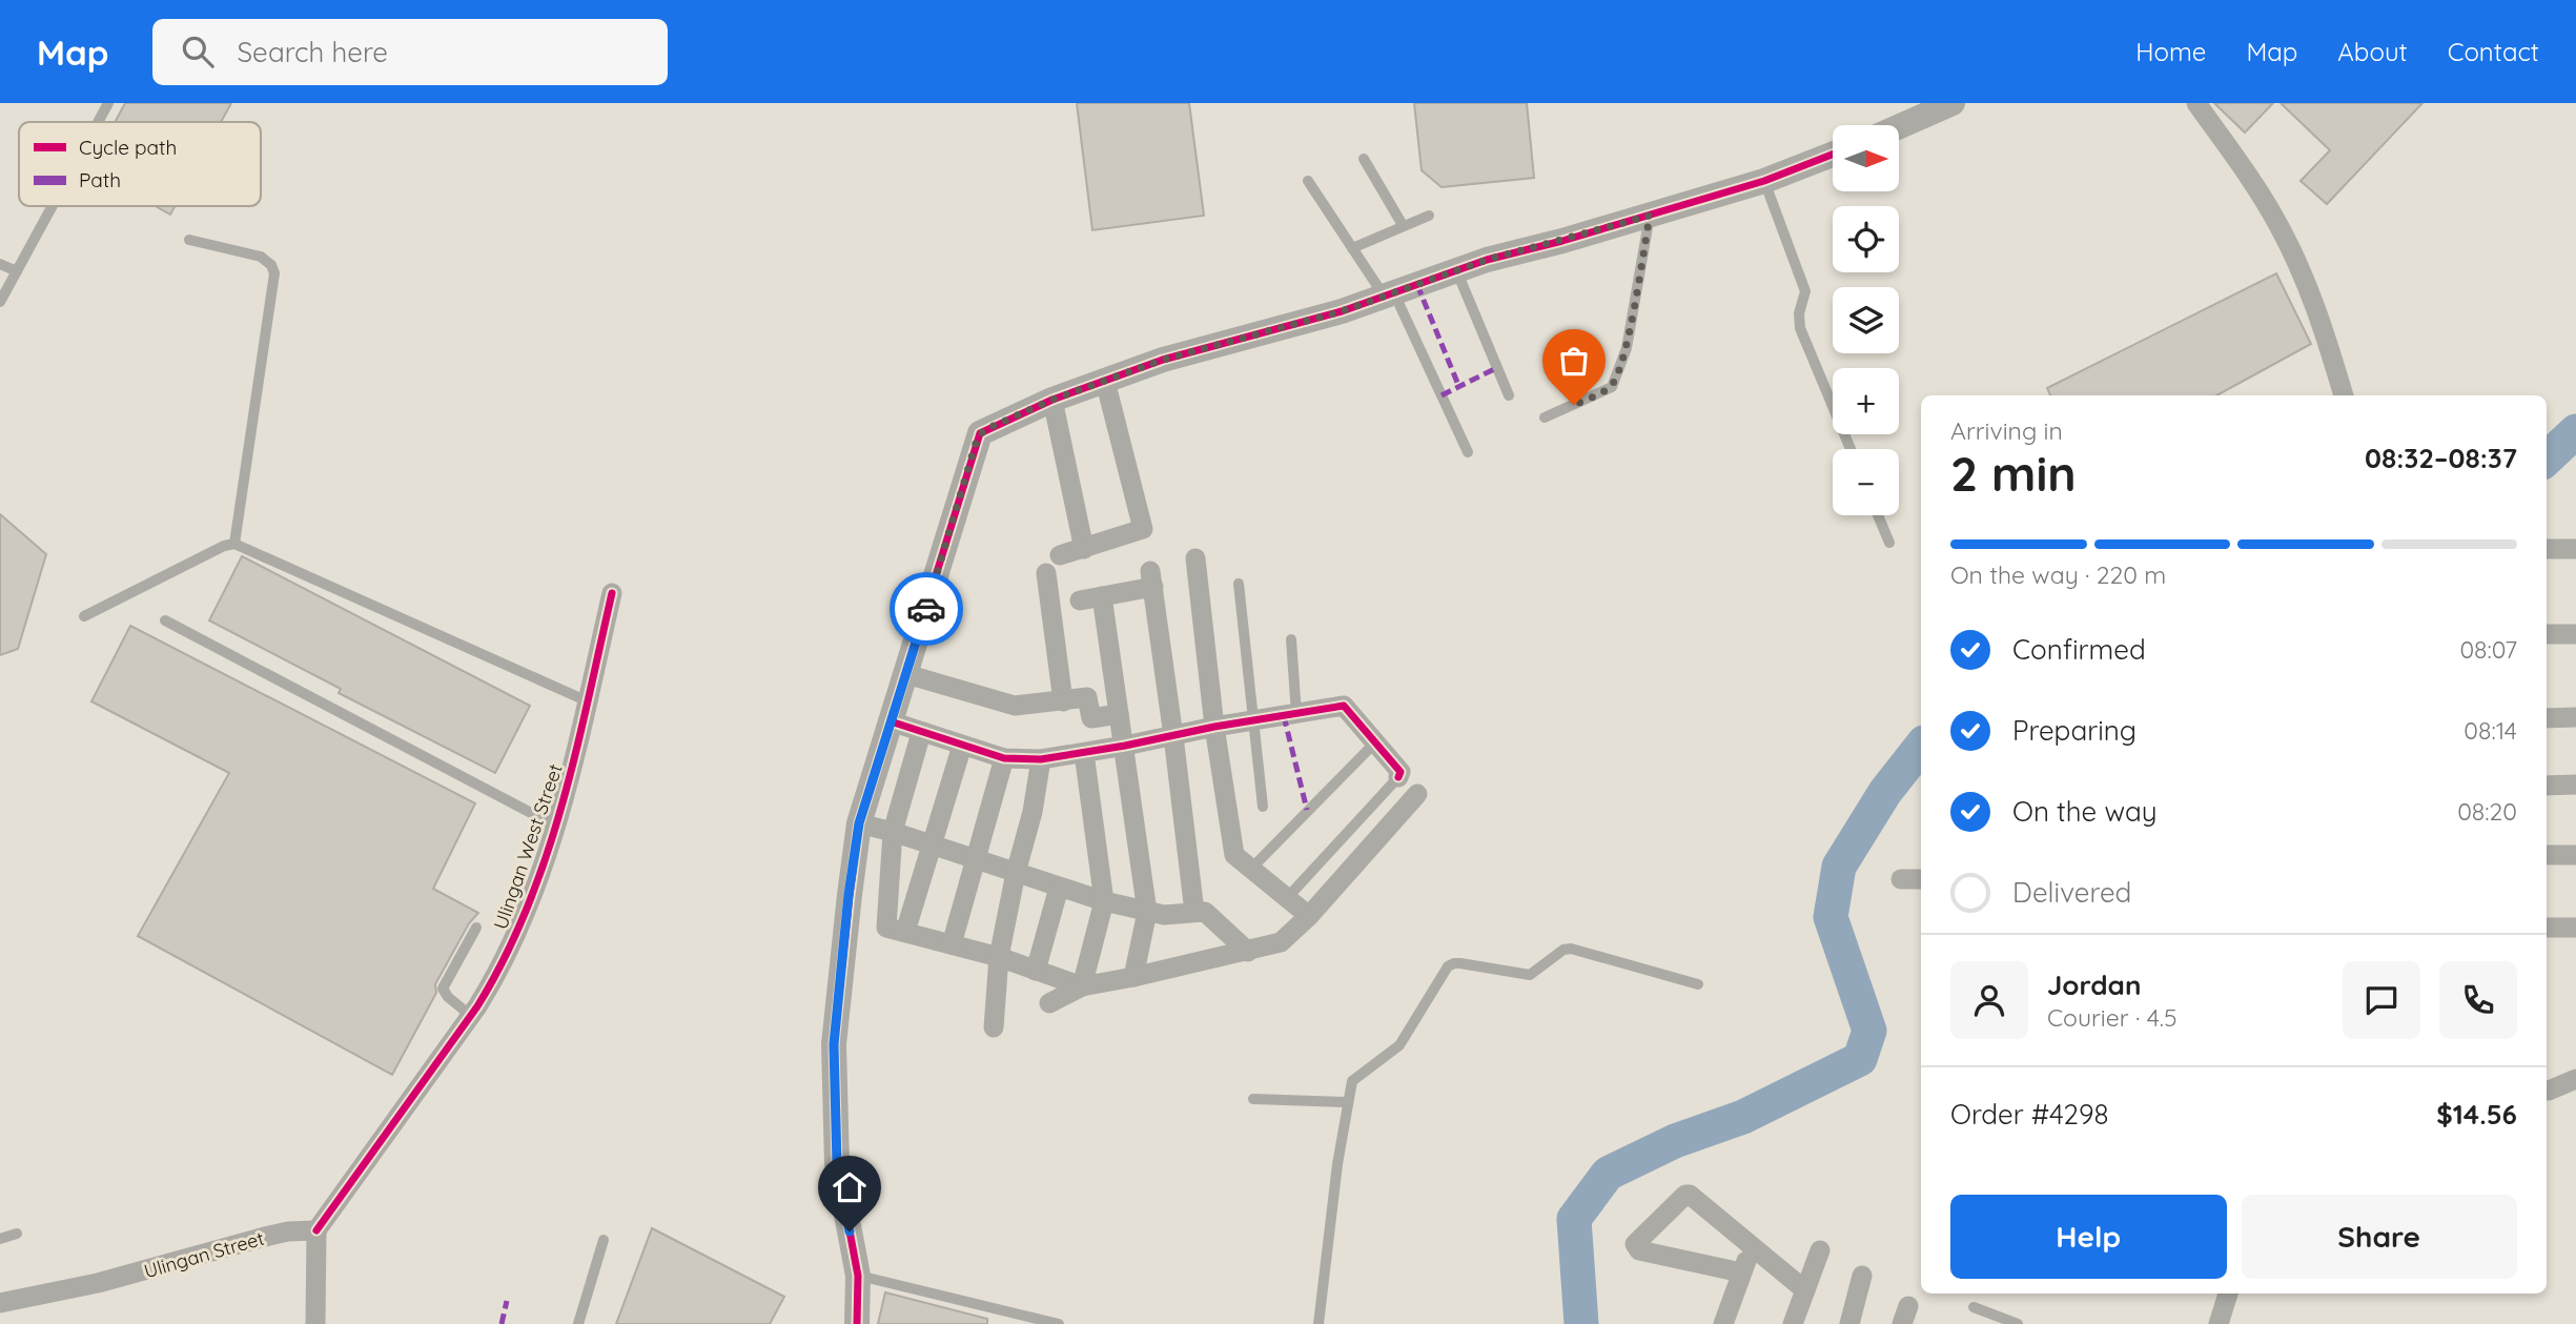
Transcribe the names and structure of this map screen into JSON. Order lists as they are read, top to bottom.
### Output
{
  "streets": {
    "street": ["Ulingan West Street", "Ulingan Street"]
  },
  "crossings": [
    ["Ulingan West Street", "Ulingan Street"]
  ],
  "legend": ["Cycle path", "Path"],
  "north": "right",
  "page": {
    "header": "Map",
    "search": "Search here",
    "nav": [
      "Home",
      "Map",
      "About",
      "Contact"
    ],
    "map_buttons": ["+", "−"],
    "heading": ["2 min", "Arriving in", "08:32–08:37"],
    "panel": [
      "Jordan",
      "Courier · 4.5",
      "Order #4298",
      "$14.56"
    ],
    "bar": "On the way · 220 m",
    "list": [
      ["Confirmed", "08:07"],
      ["Preparing", "08:14"],
      ["On the way", "08:20"],
      "Delivered"
    ],
    "buttons": ["Help", "Share"]
  }
}
